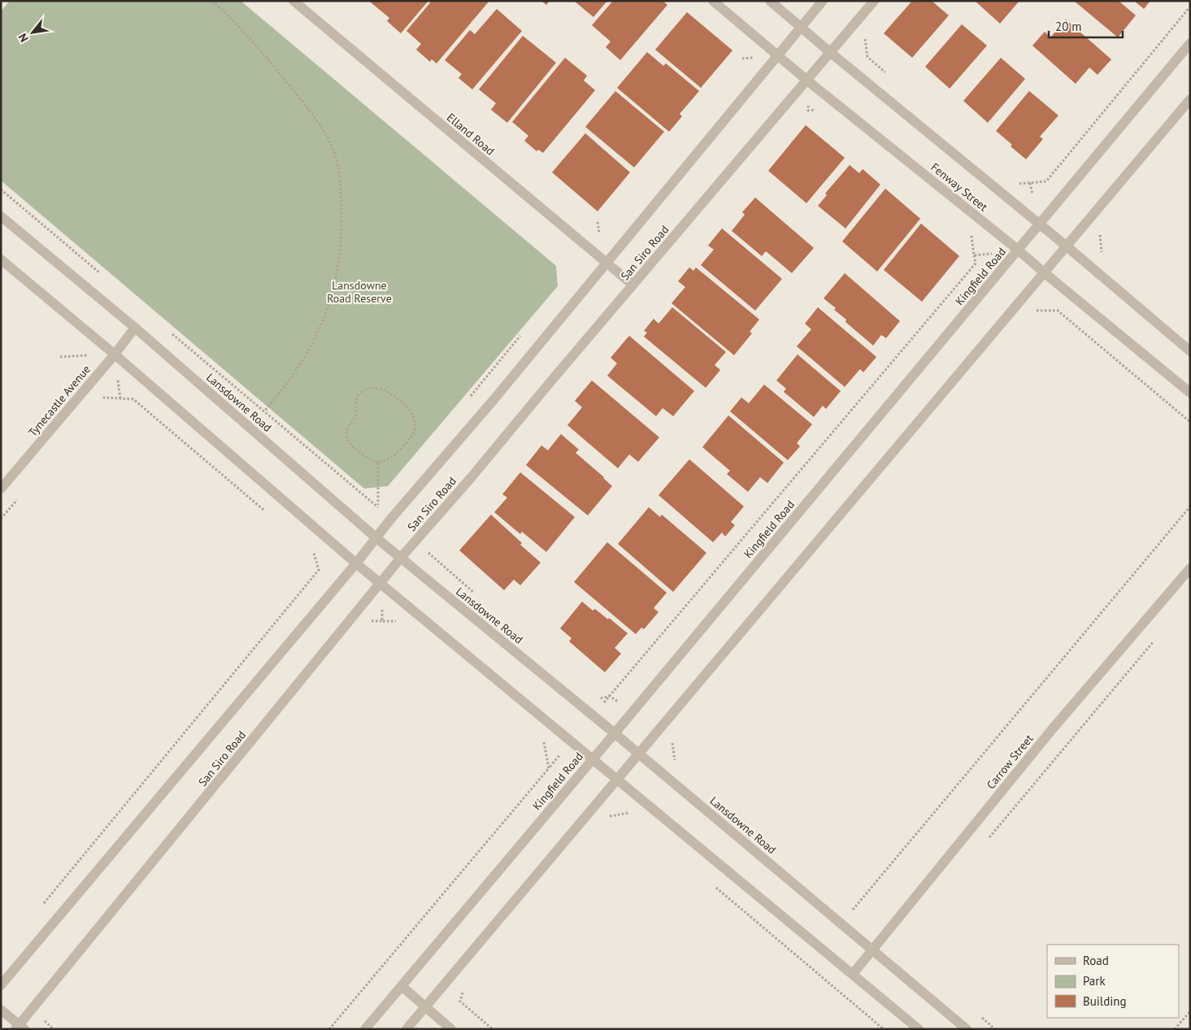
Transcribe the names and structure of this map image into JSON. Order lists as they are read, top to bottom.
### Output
{
  "streets": {
    "street": [
      "Elland Road",
      "Fenway Street",
      "San Siro Road",
      "Kingfield Road",
      "Tynecastle Avenue",
      "Lansdowne Road",
      "Carrow Street"
    ]
  },
  "crossings": [
    ["Elland Road", "San Siro Road"],
    ["Fenway Street", "San Siro Road"],
    ["Fenway Street", "Kingfield Road"],
    ["San Siro Road", "Lansdowne Road"],
    ["Kingfield Road", "Lansdowne Road"],
    ["Tynecastle Avenue", "Lansdowne Road"],
    ["Lansdowne Road", "Carrow Street"]
  ],
  "parks": ["Lansdowne Road Reserve"],
  "legend": ["Road", "Park", "Building"],
  "scale_bar": "20 m",
  "north": "bottom left"
}
